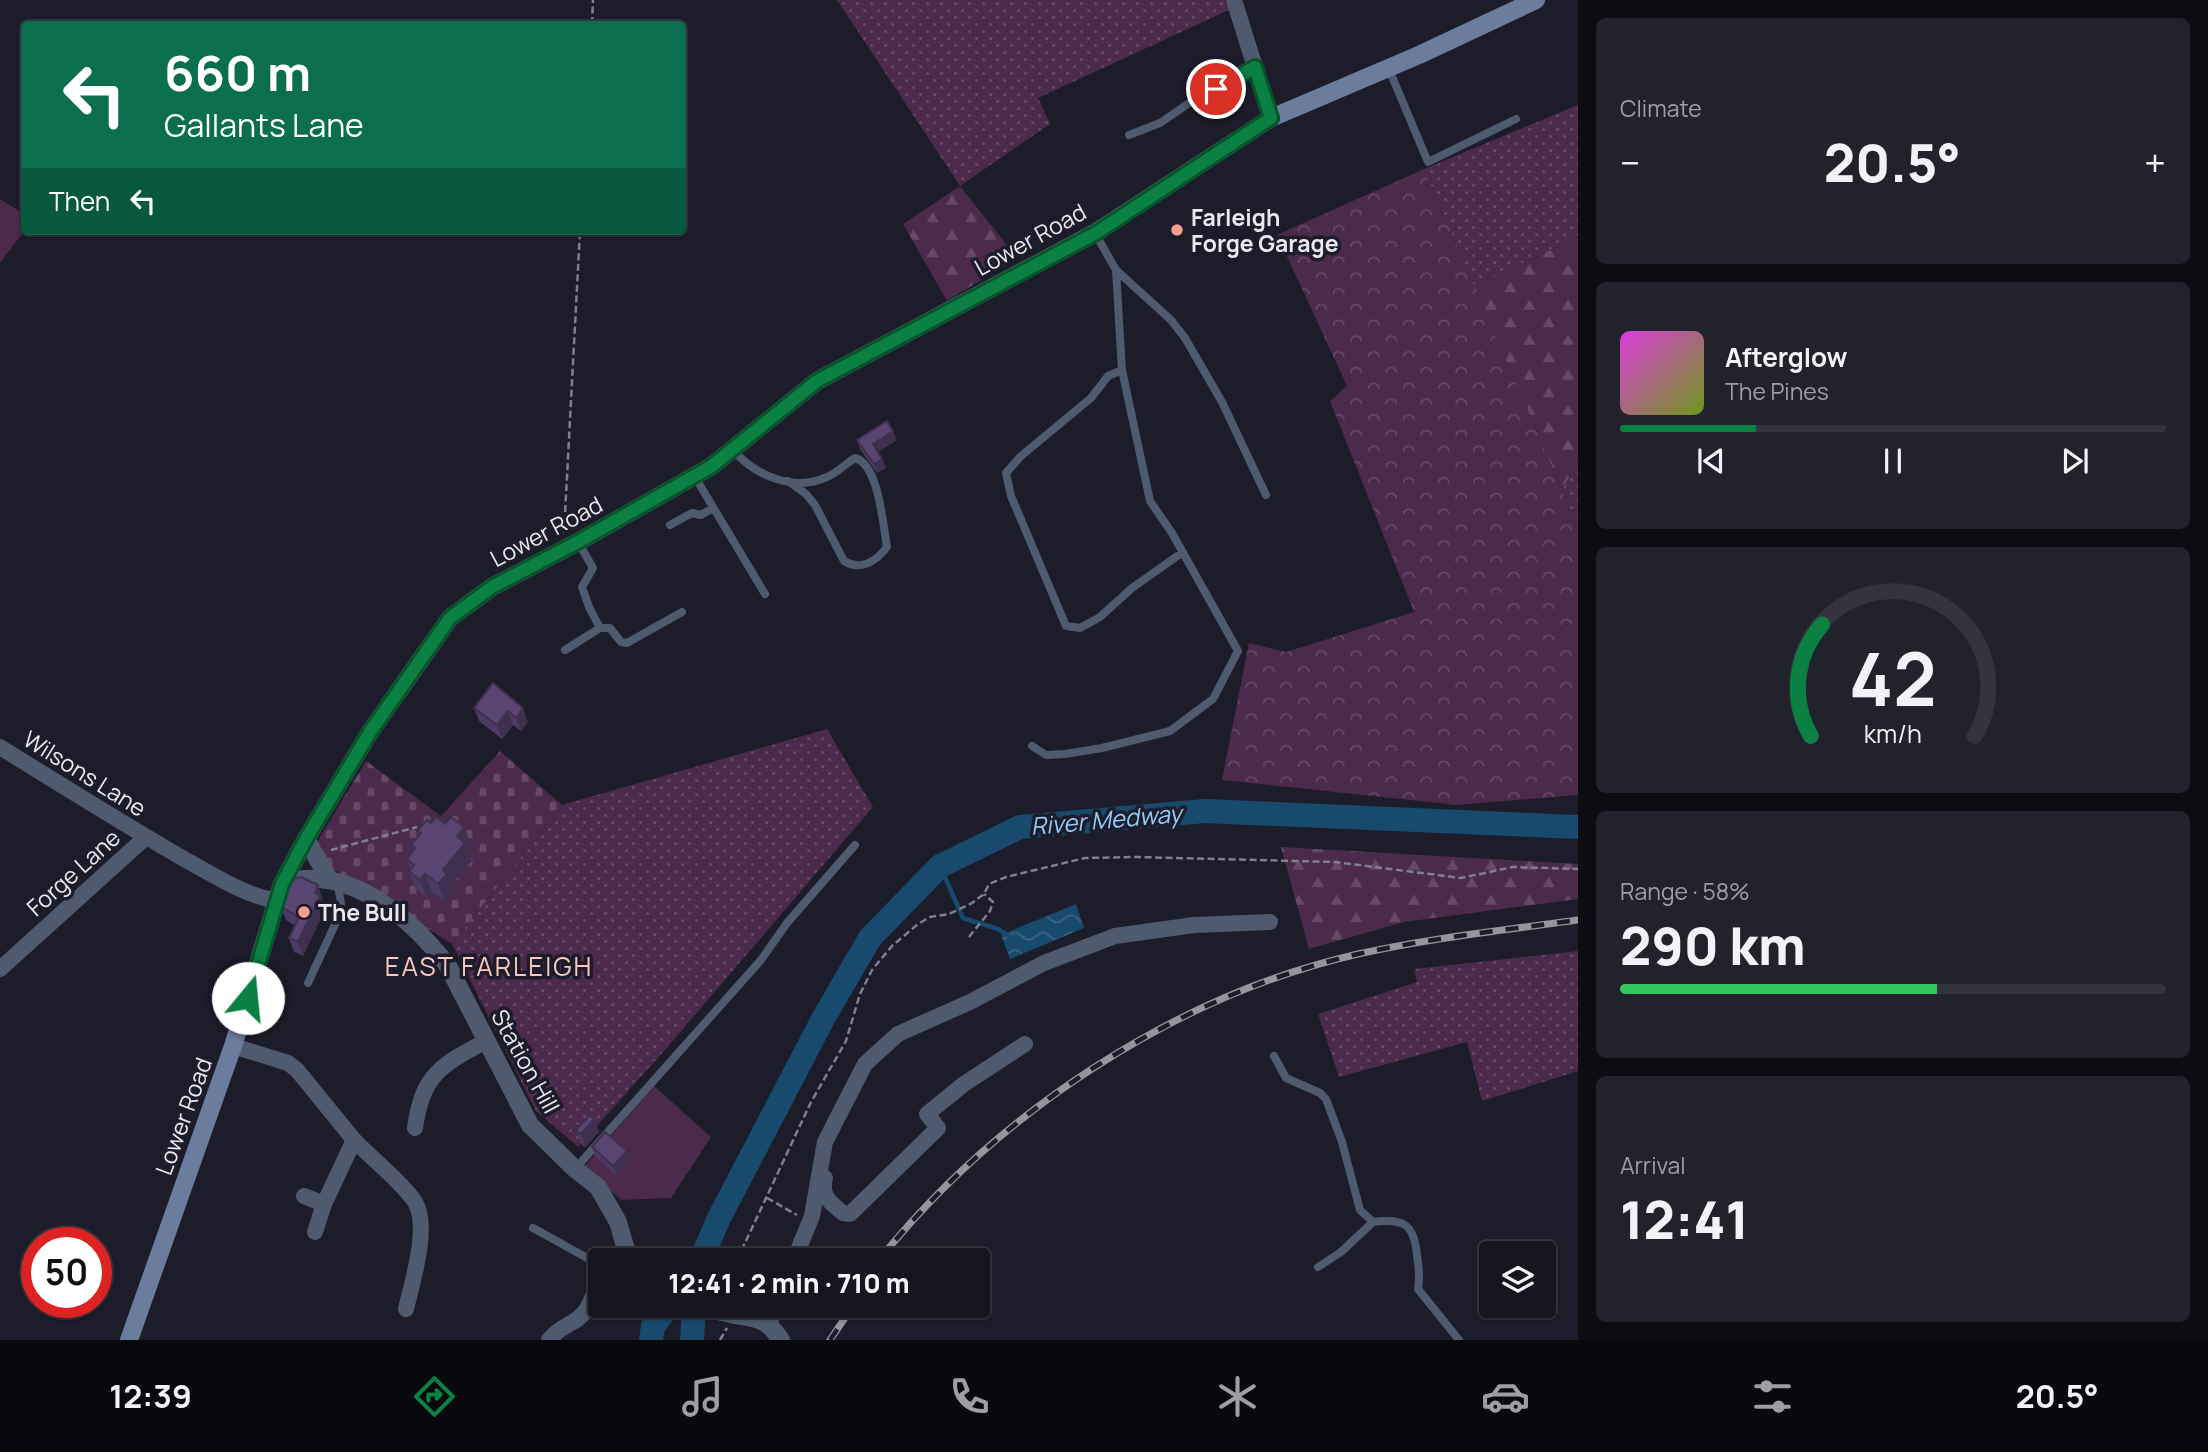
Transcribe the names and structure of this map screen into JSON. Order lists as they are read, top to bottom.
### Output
{
  "streets": {
    "main road": ["Lower Road"],
    "street": ["Wilsons Lane", "Forge Lane", "Station Hill"]
  },
  "crossings": [
    ["Lower Road", "Wilsons Lane"],
    ["Lower Road", "Station Hill"],
    ["Wilsons Lane", "Forge Lane"],
    ["Wilsons Lane", "Station Hill"]
  ],
  "districts": ["EAST FARLEIGH"],
  "water": ["River Medway"],
  "places": ["Farleigh Forge Garage", "The Bull"],
  "page": {
    "tile": [
      "Climate",
      ["Range · 58%", "290 km"],
      ["Arrival", "12:41"]
    ],
    "turn": ["660 m", "Gallants Lane"],
    "heat": ["−", "20.5°", "+"],
    "then": "Then",
    "song": ["Afterglow", "The Pines"],
    "limit": "50",
    "trip": "12:41 · 2 min · 710 m",
    "tabs": ["12:39", "20.5°"],
    "gauge": ["42", "km/h"]
  }
}
